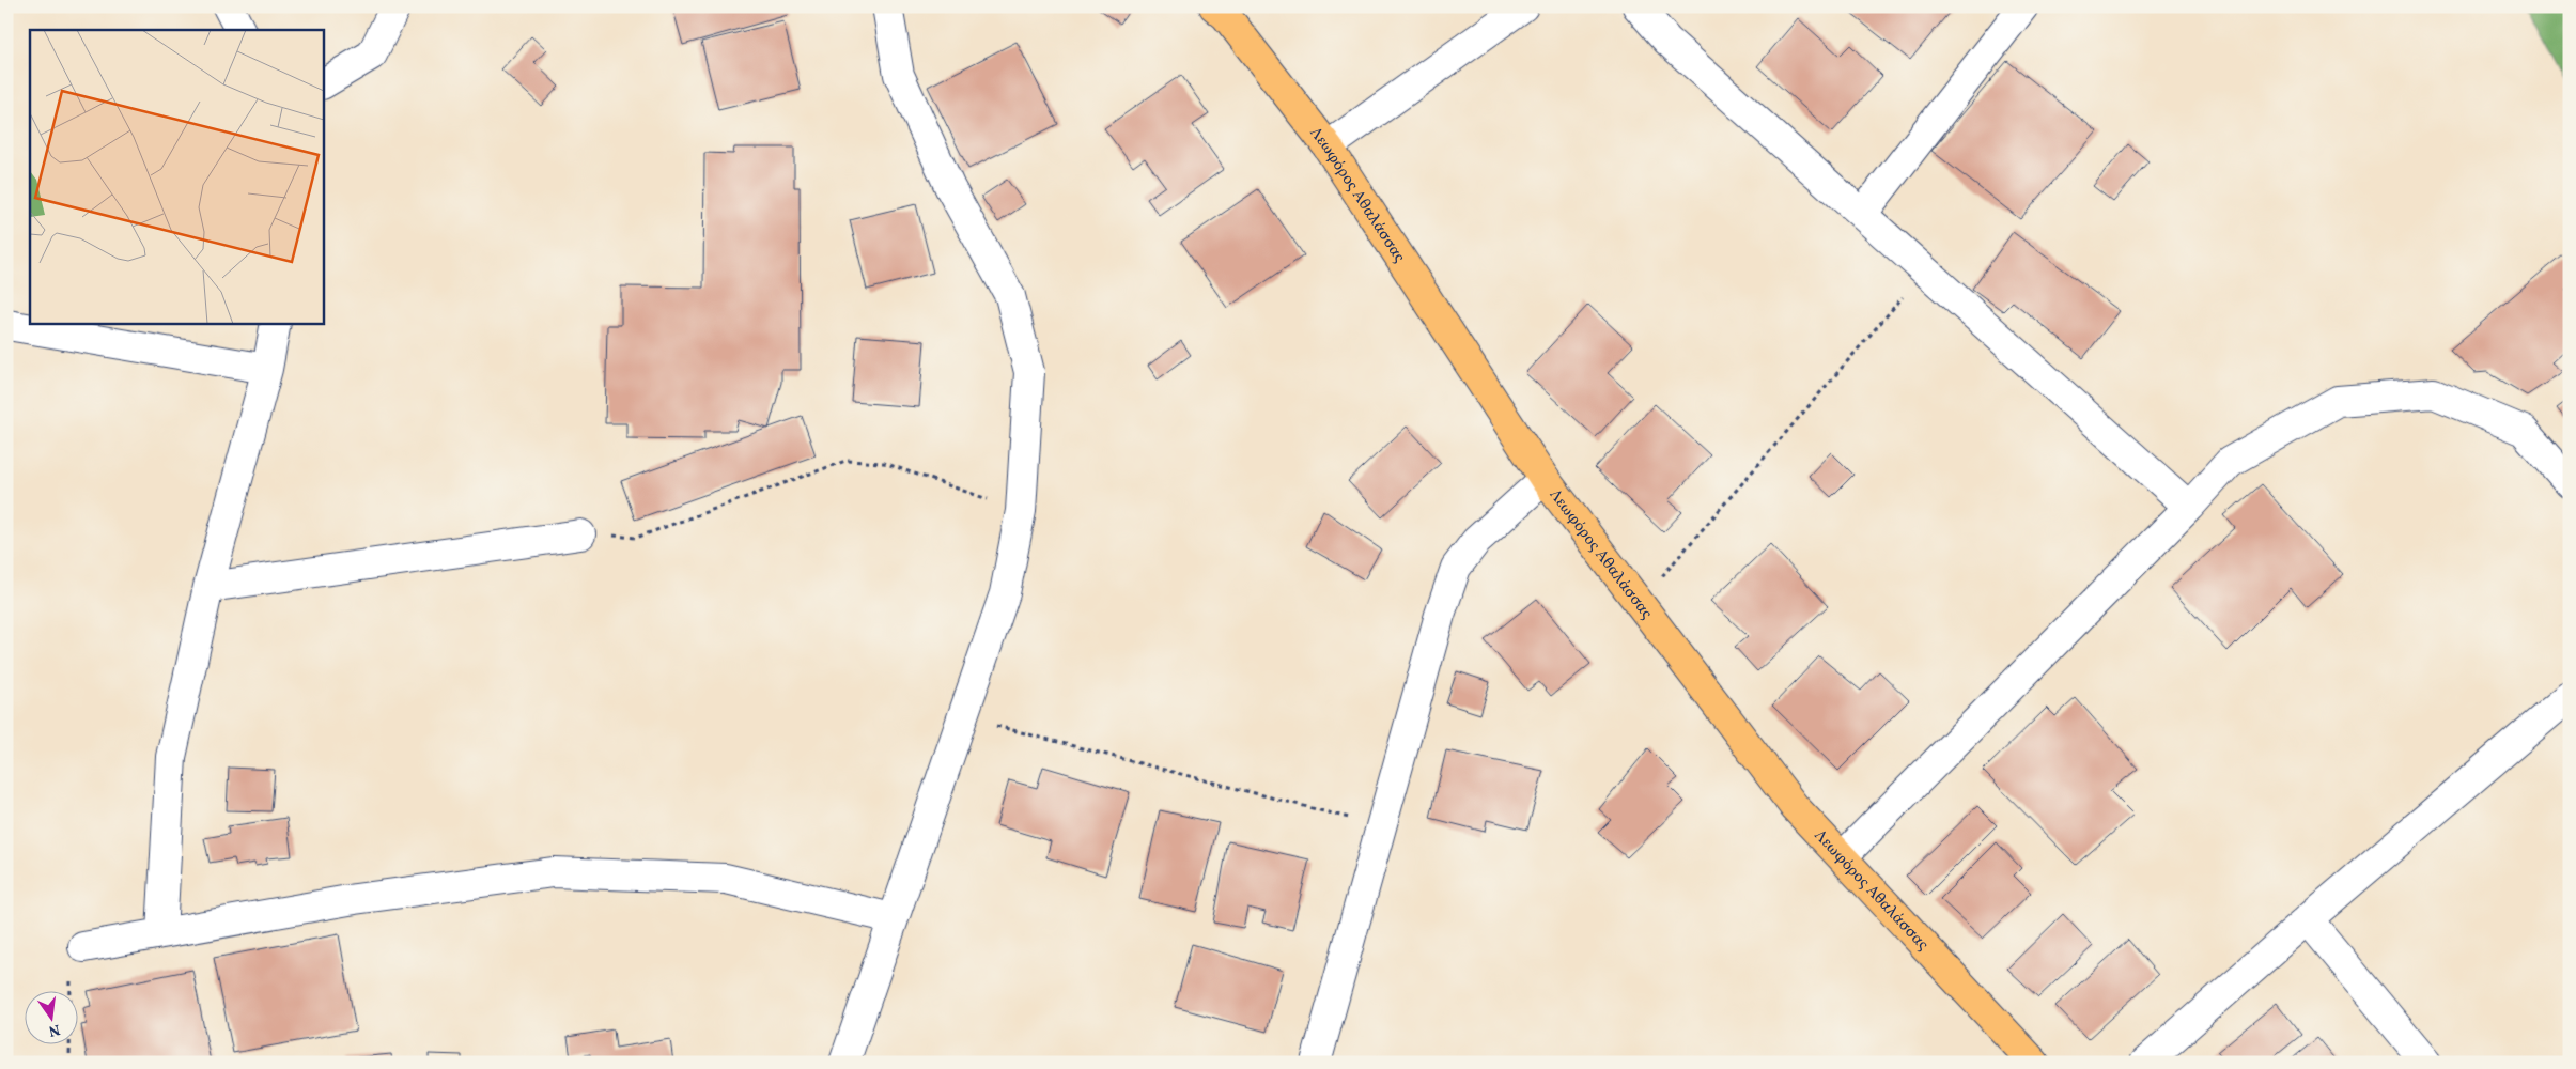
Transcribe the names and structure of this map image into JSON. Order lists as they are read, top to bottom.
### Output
{
  "streets": {
    "main road": ["Λεωφόρος Αθαλάσσας"]
  },
  "north": "bottom"
}
